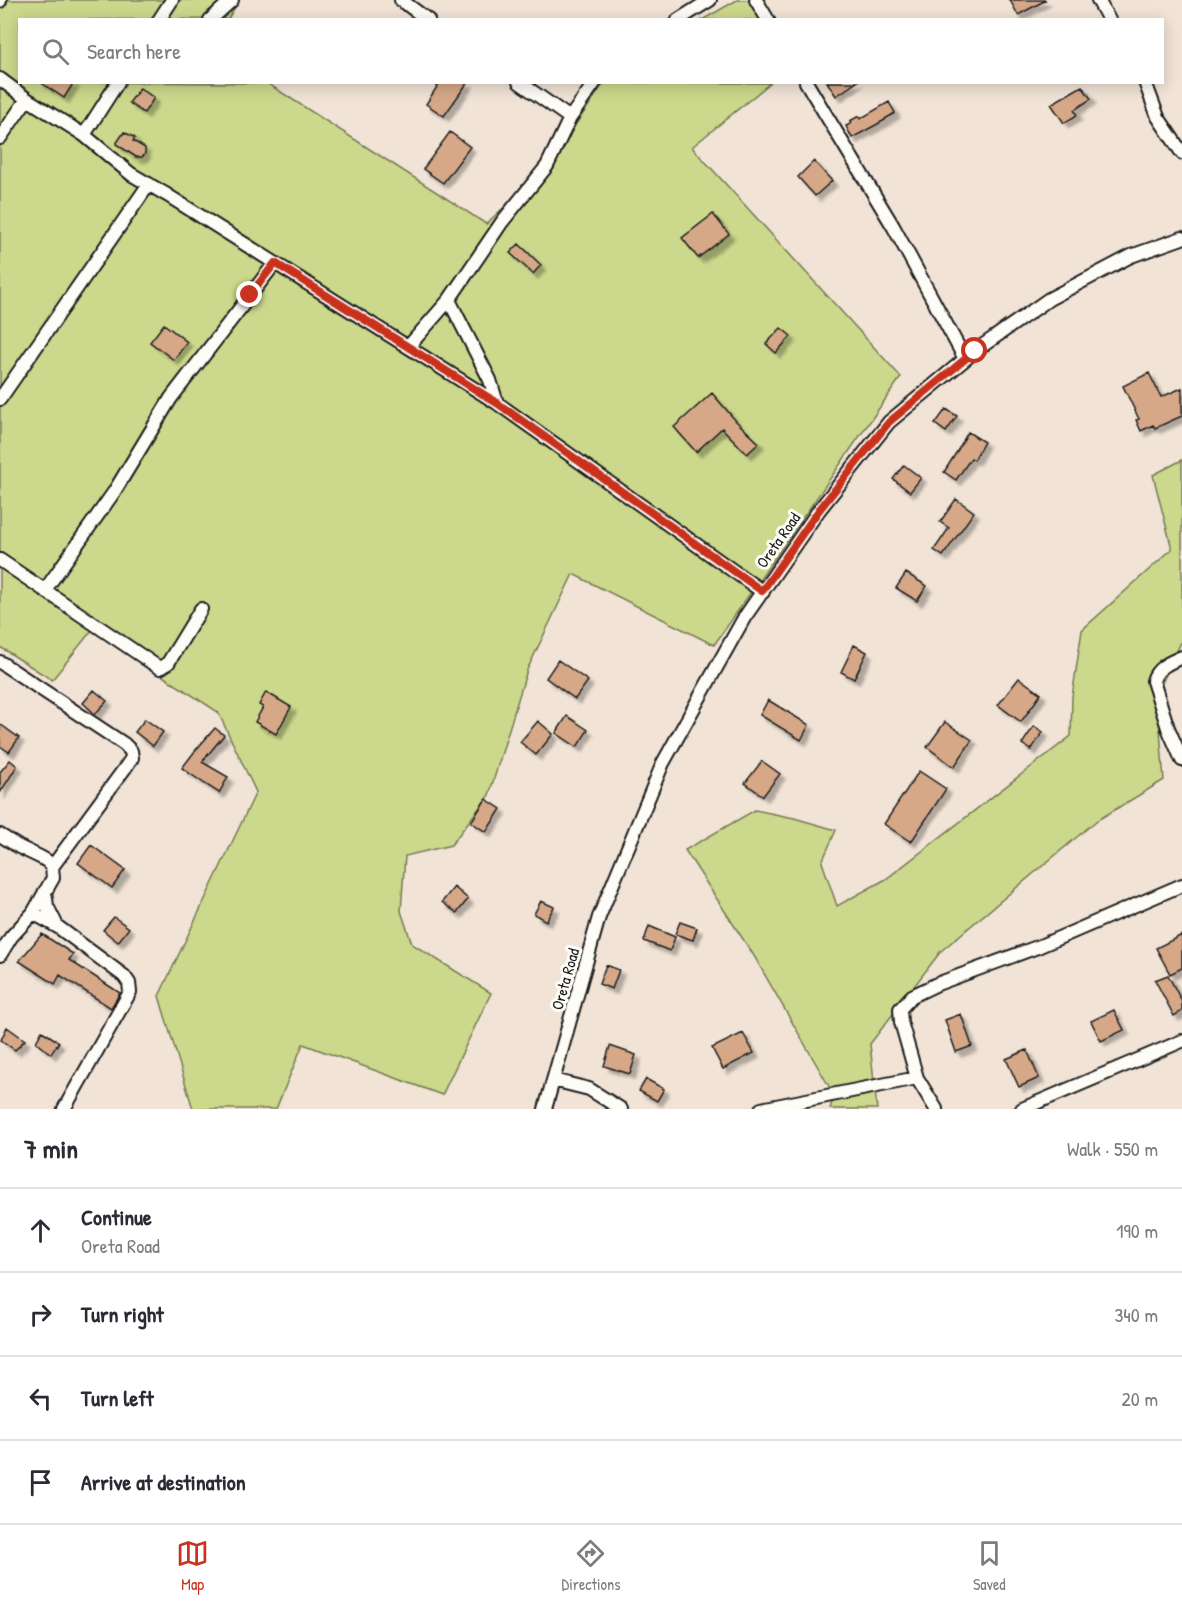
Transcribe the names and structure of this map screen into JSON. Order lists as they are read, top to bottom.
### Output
{
  "streets": {
    "street": ["Oreta Road"]
  },
  "page": {
    "search": "Search here",
    "heading": ["7 min", "Walk · 550 m"],
    "list": [
      ["Continue", "Oreta Road", "190 m"],
      ["Turn right", "340 m"],
      ["Turn left", "20 m"],
      "Arrive at destination"
    ],
    "nav": ["Map", "Directions", "Saved"]
  }
}
